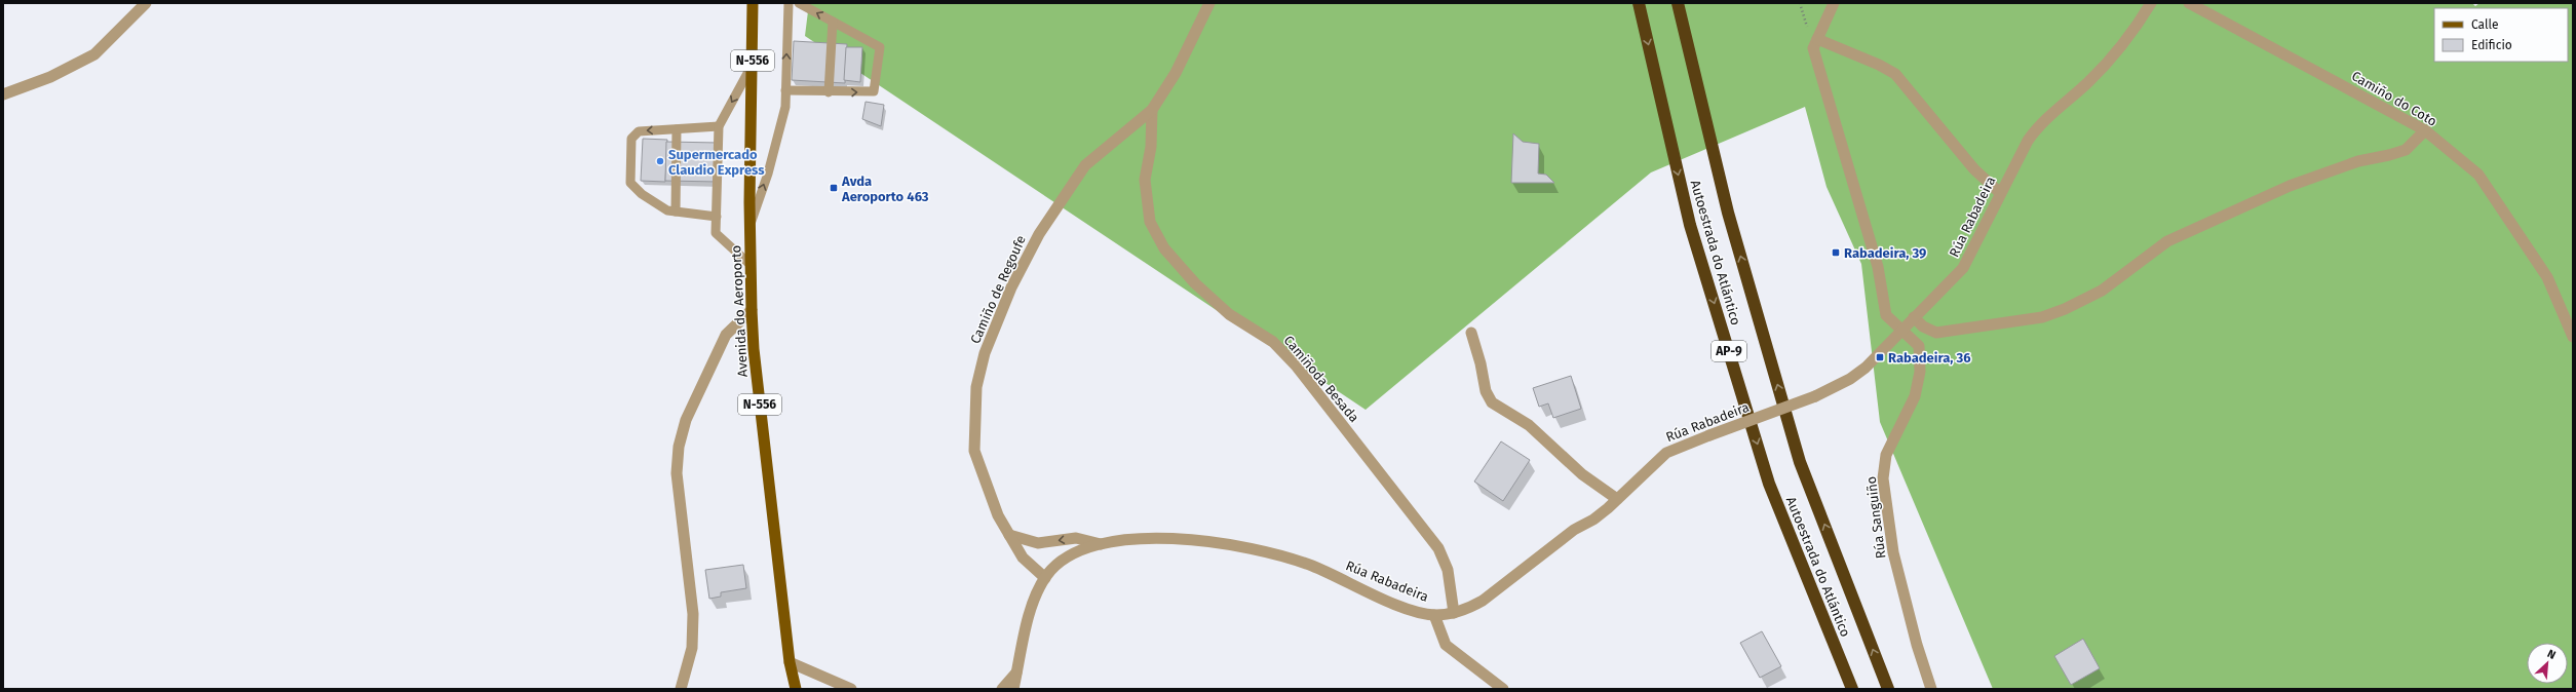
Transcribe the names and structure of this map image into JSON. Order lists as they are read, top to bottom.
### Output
{
  "streets": {
    "highway": ["Autoestrada do Atlántico", "AP-9"],
    "main road": ["N-556", "Avenida do Aeroporto"],
    "street": [
      "Camiño do Coto",
      "Rúa Rabadeira",
      "Camiño de Regoufe",
      "Camiñoda Besada",
      "Rúa Sanguiño"
    ]
  },
  "crossings": [
    ["Rúa Rabadeira", "Camiño de Regoufe"],
    ["Rúa Rabadeira", "Camiñoda Besada"],
    ["Rúa Rabadeira", "Rúa Sanguiño"],
    ["Camiño de Regoufe", "Camiñoda Besada"]
  ],
  "places": {
    "other": ["Supermercado Claudio Express"],
    "transit": ["Avda Aeroporto 463", "Rabadeira, 39", "Rabadeira, 36"]
  },
  "legend": ["Calle", "Edificio"],
  "north": "top right"
}
